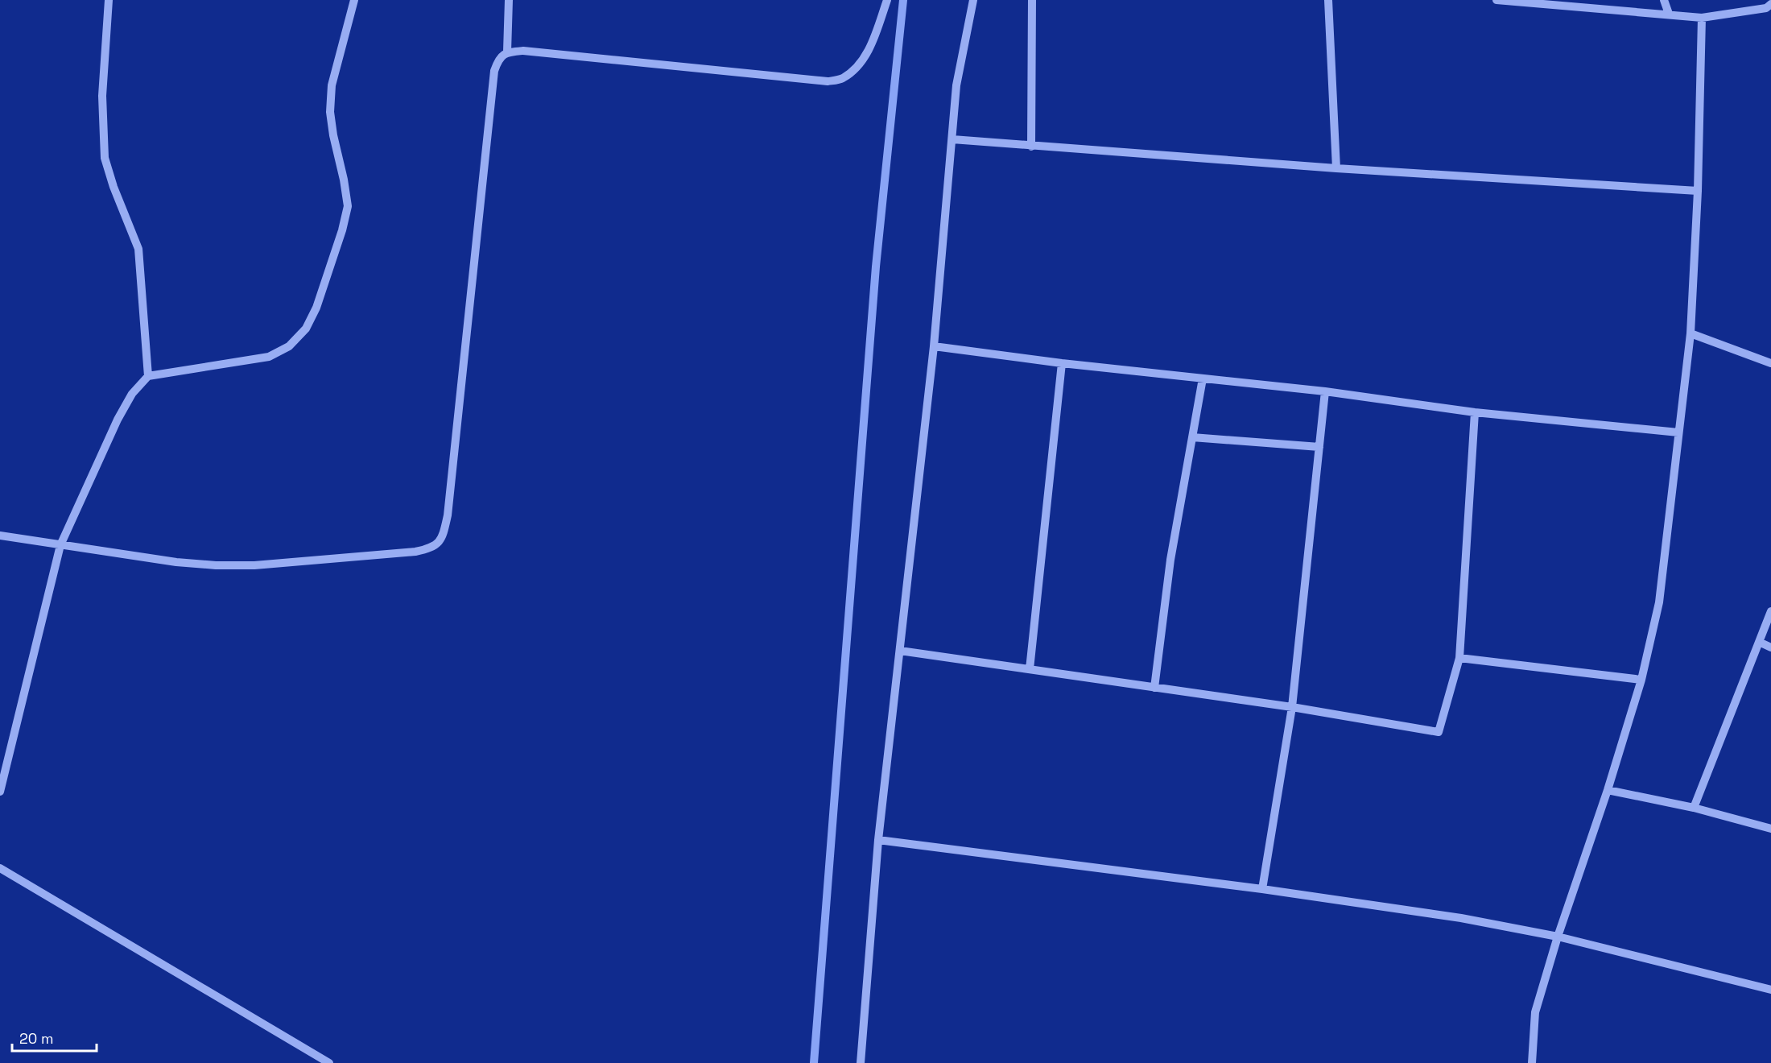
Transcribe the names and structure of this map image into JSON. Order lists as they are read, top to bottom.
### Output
{
  "scale_bar": "20 m"
}
